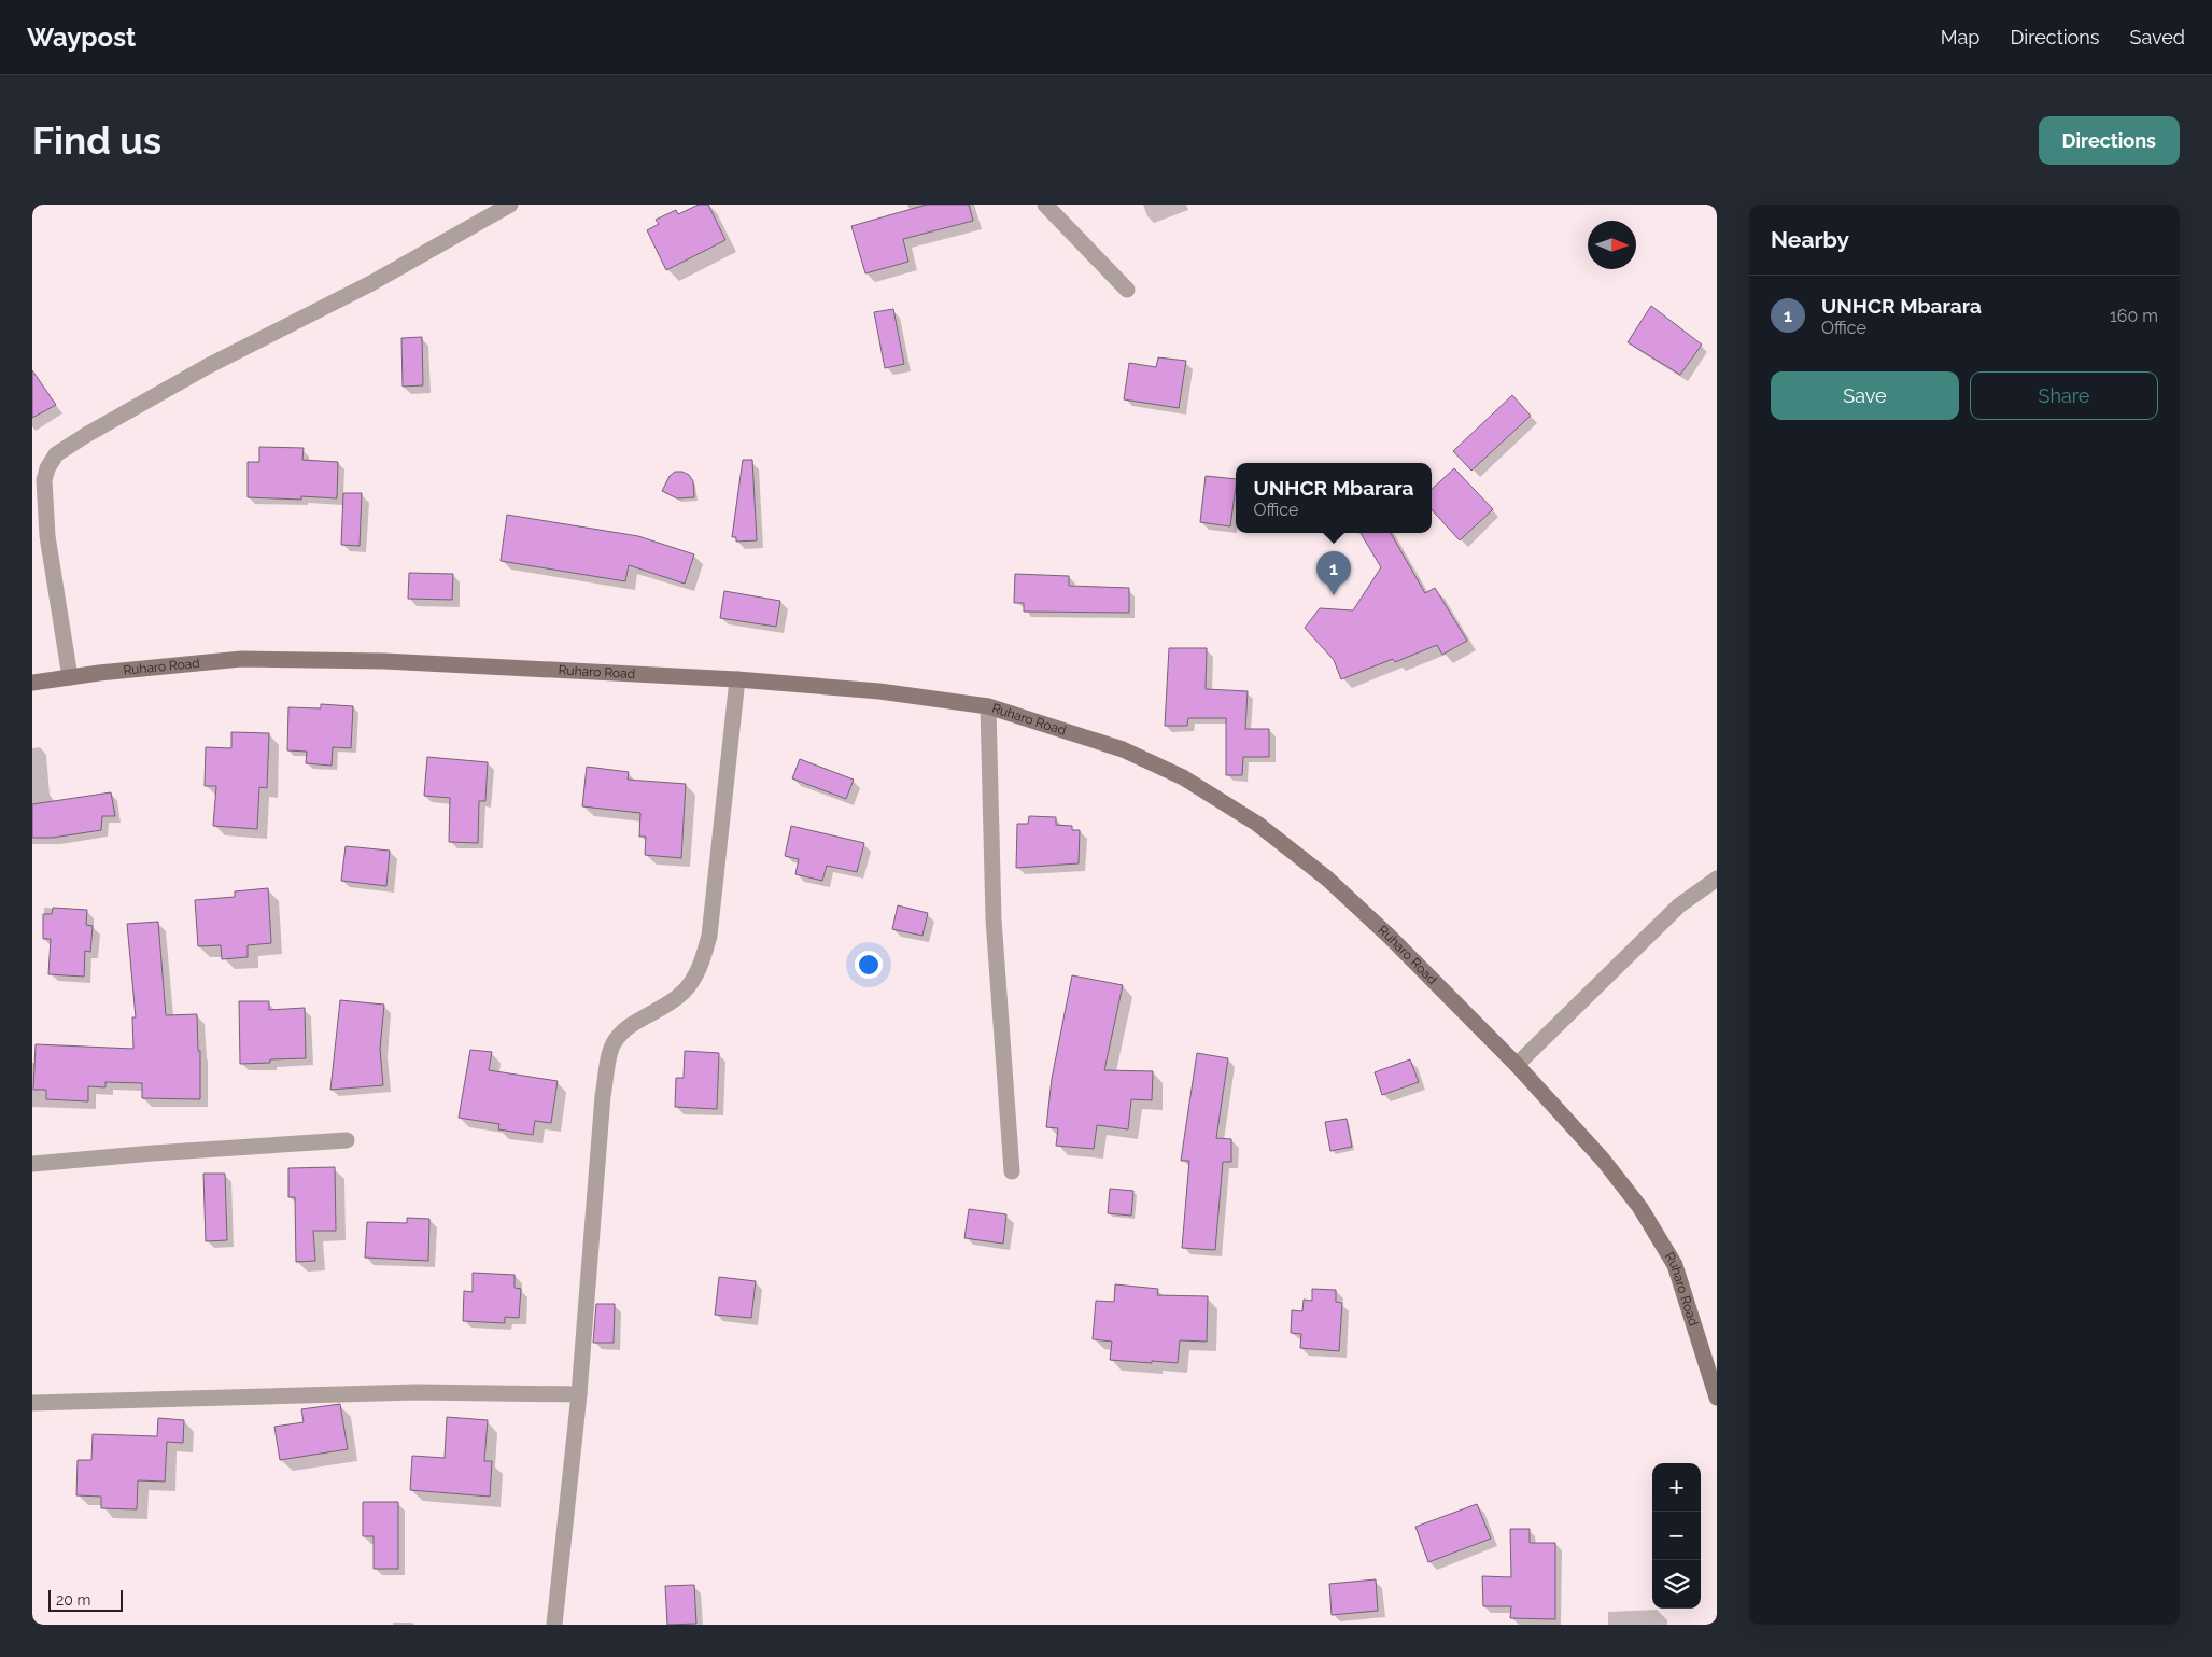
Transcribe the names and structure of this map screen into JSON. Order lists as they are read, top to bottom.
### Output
{
  "streets": {
    "street": ["Ruharo Road"]
  },
  "scale_bar": "20 m",
  "north": "right",
  "page": {
    "header": "Waypost",
    "nav": ["Map", "Directions", "Saved"],
    "buttons": [
      "Directions",
      ["Save", "Share"]
    ],
    "title": "Find us",
    "heading": "Nearby",
    "list": [
      {
        "mark": "1",
        "name": "UNHCR Mbarara",
        "note": "Office",
        "value": "160 m"
      }
    ],
    "popup": ["UNHCR Mbarara", "Office"],
    "pins": "1",
    "map_buttons": ["+", "−"],
    "scale": "20 m"
  }
}
